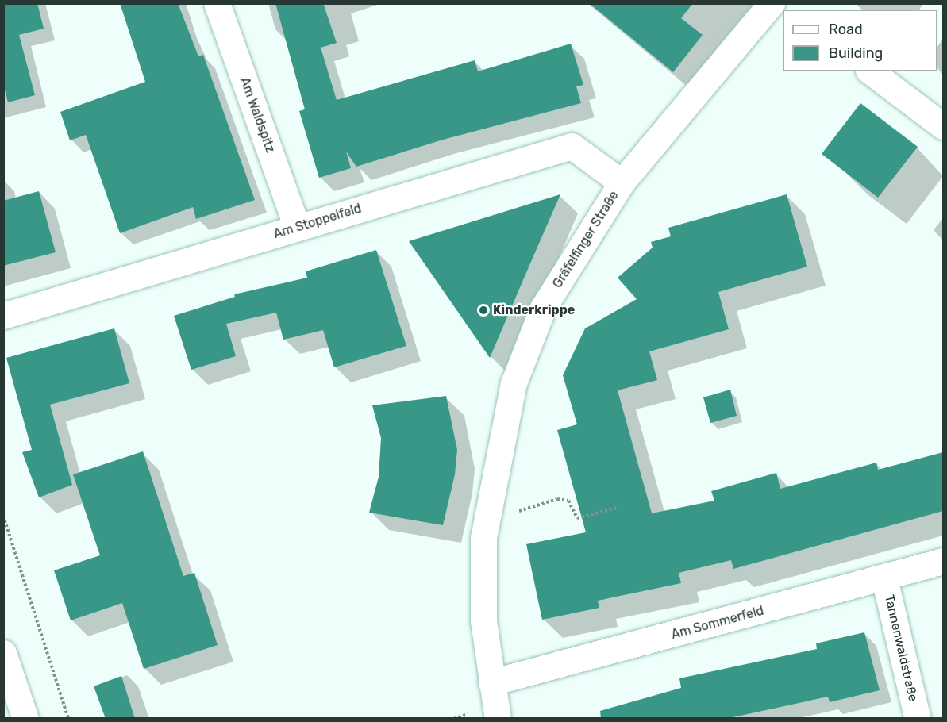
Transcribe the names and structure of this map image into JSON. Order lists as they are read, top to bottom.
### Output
{
  "streets": {
    "street": [
      "Am Waldspitz",
      "Am Stoppelfeld",
      "Gräfelfinger Straße",
      "Am Sommerfeld",
      "Tannenwaldstraße"
    ]
  },
  "crossings": [
    ["Am Waldspitz", "Am Stoppelfeld"],
    ["Am Stoppelfeld", "Gräfelfinger Straße"],
    ["Gräfelfinger Straße", "Am Sommerfeld"],
    ["Am Sommerfeld", "Tannenwaldstraße"]
  ],
  "places": ["Kinderkrippe"],
  "legend": ["Road", "Building"]
}
